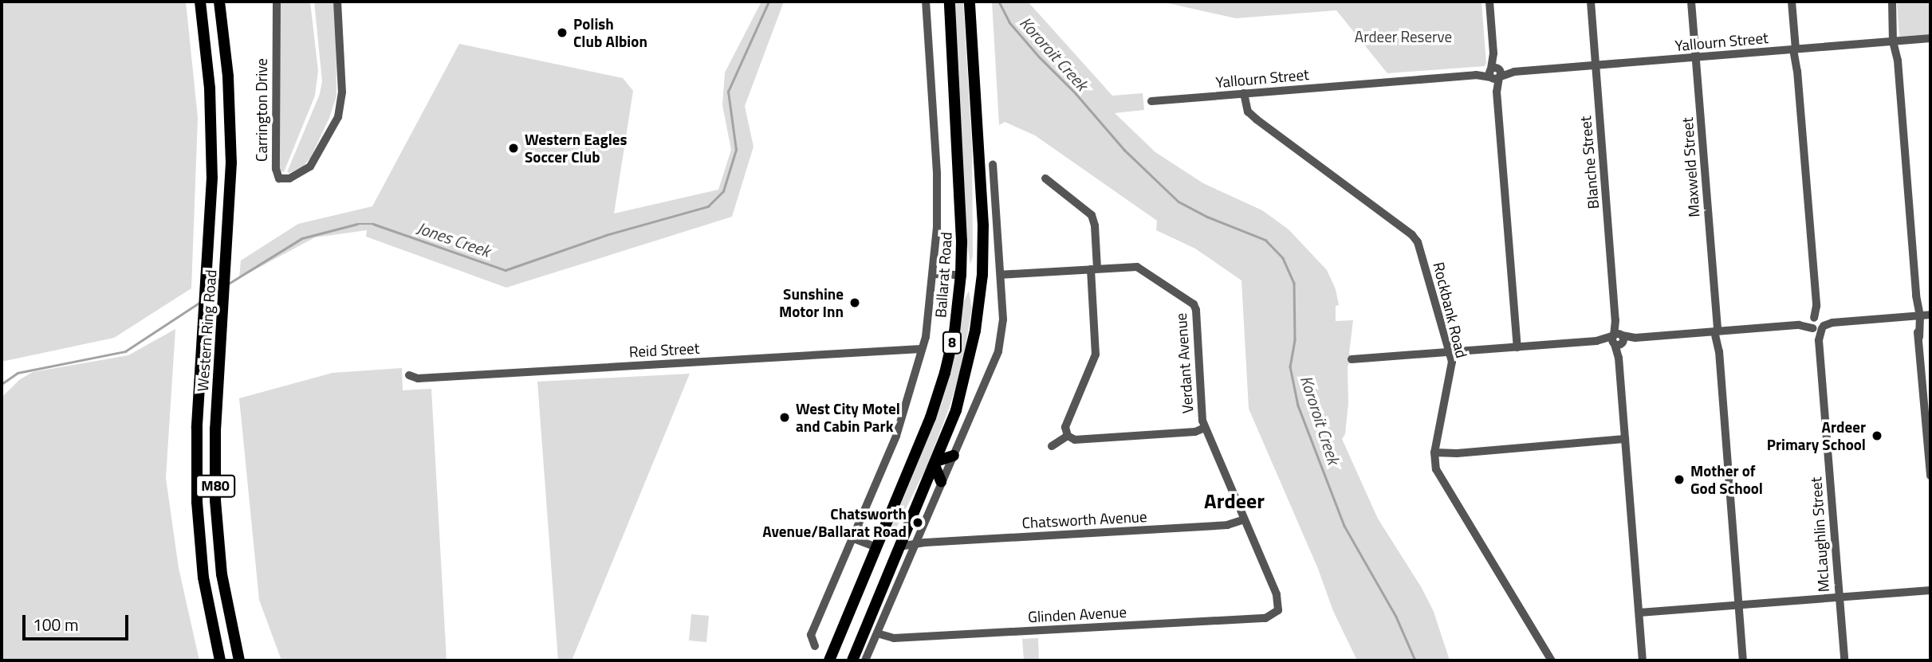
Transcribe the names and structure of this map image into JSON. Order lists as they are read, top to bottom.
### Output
{
  "streets": {
    "highway": [
      "Ballarat Road",
      "Western Ring Road",
      "8",
      "M80"
    ],
    "street": [
      "Yallourn Street",
      "Carrington Drive",
      "Blanche Street",
      "Maxweld Street",
      "Rockbank Road",
      "Reid Street",
      "Verdant Avenue",
      "Chatsworth Avenue",
      "McLaughlin Street",
      "Glinden Avenue"
    ]
  },
  "crossings": [
    ["Yallourn Street", "Blanche Street"],
    ["Yallourn Street", "Maxweld Street"],
    ["Yallourn Street", "Rockbank Road"],
    ["Ballarat Road", "Reid Street"],
    ["8", "Chatsworth Avenue"],
    ["Verdant Avenue", "Chatsworth Avenue"],
    ["Verdant Avenue", "Glinden Avenue"]
  ],
  "districts": ["Ardeer"],
  "water": ["Kororoit Creek", "Jones Creek"],
  "parks": ["Ardeer Reserve"],
  "places": [
    "Polish Club Albion",
    "Western Eagles Soccer Club",
    "Sunshine Motor Inn",
    "West City Motel and Cabin Park",
    "Ardeer Primary School",
    "Mother of God School",
    "Chatsworth Avenue/Ballarat Road"
  ],
  "scale_bar": "100 m"
}
